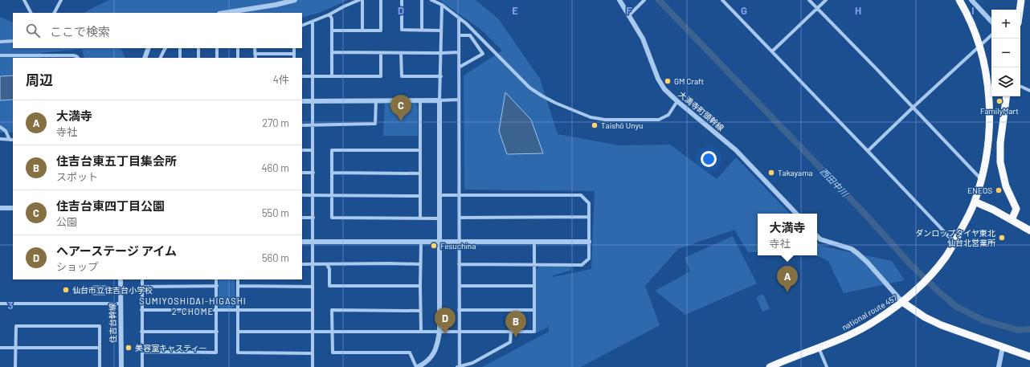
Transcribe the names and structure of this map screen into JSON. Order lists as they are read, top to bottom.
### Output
{
  "streets": {
    "highway": ["national route 457"],
    "street": ["大満寺町頭幹線", "住吉台幹線"]
  },
  "districts": ["SUMIYOSHIDAI-HIGASHI 2-CHOME"],
  "water": ["西田中川"],
  "places": [
    "GM Craft",
    "FamilyMart",
    "Taishō Unyu",
    "Takayama",
    "ENEOS",
    "ダンロップタイヤ東北 仙台北営業所",
    "Fesuchina",
    "仙台市立住吉台小学校",
    "美容室キャスティー"
  ],
  "page": {
    "map_buttons": ["+", "−"],
    "search": "ここで検索",
    "heading": ["周辺", "4件"],
    "pins": [
      "C",
      "A",
      "D",
      "B"
    ],
    "list": [
      {
        "mark": "A",
        "name": "大満寺",
        "note": "寺社",
        "value": "270 m"
      },
      {
        "mark": "B",
        "name": "住吉台東五丁目集会所",
        "note": "スポット",
        "value": "460 m"
      },
      {
        "mark": "C",
        "name": "住吉台東四丁目公園",
        "note": "公園",
        "value": "550 m"
      },
      {
        "mark": "D",
        "name": "ヘアーステージ アイム",
        "note": "ショップ",
        "value": "560 m"
      }
    ],
    "popup": ["大満寺", "寺社"]
  },
  "grid": {
    "columns": [
      "D",
      "E",
      "F",
      "G",
      "H",
      "I"
    ],
    "rows": ["3"]
  }
}
